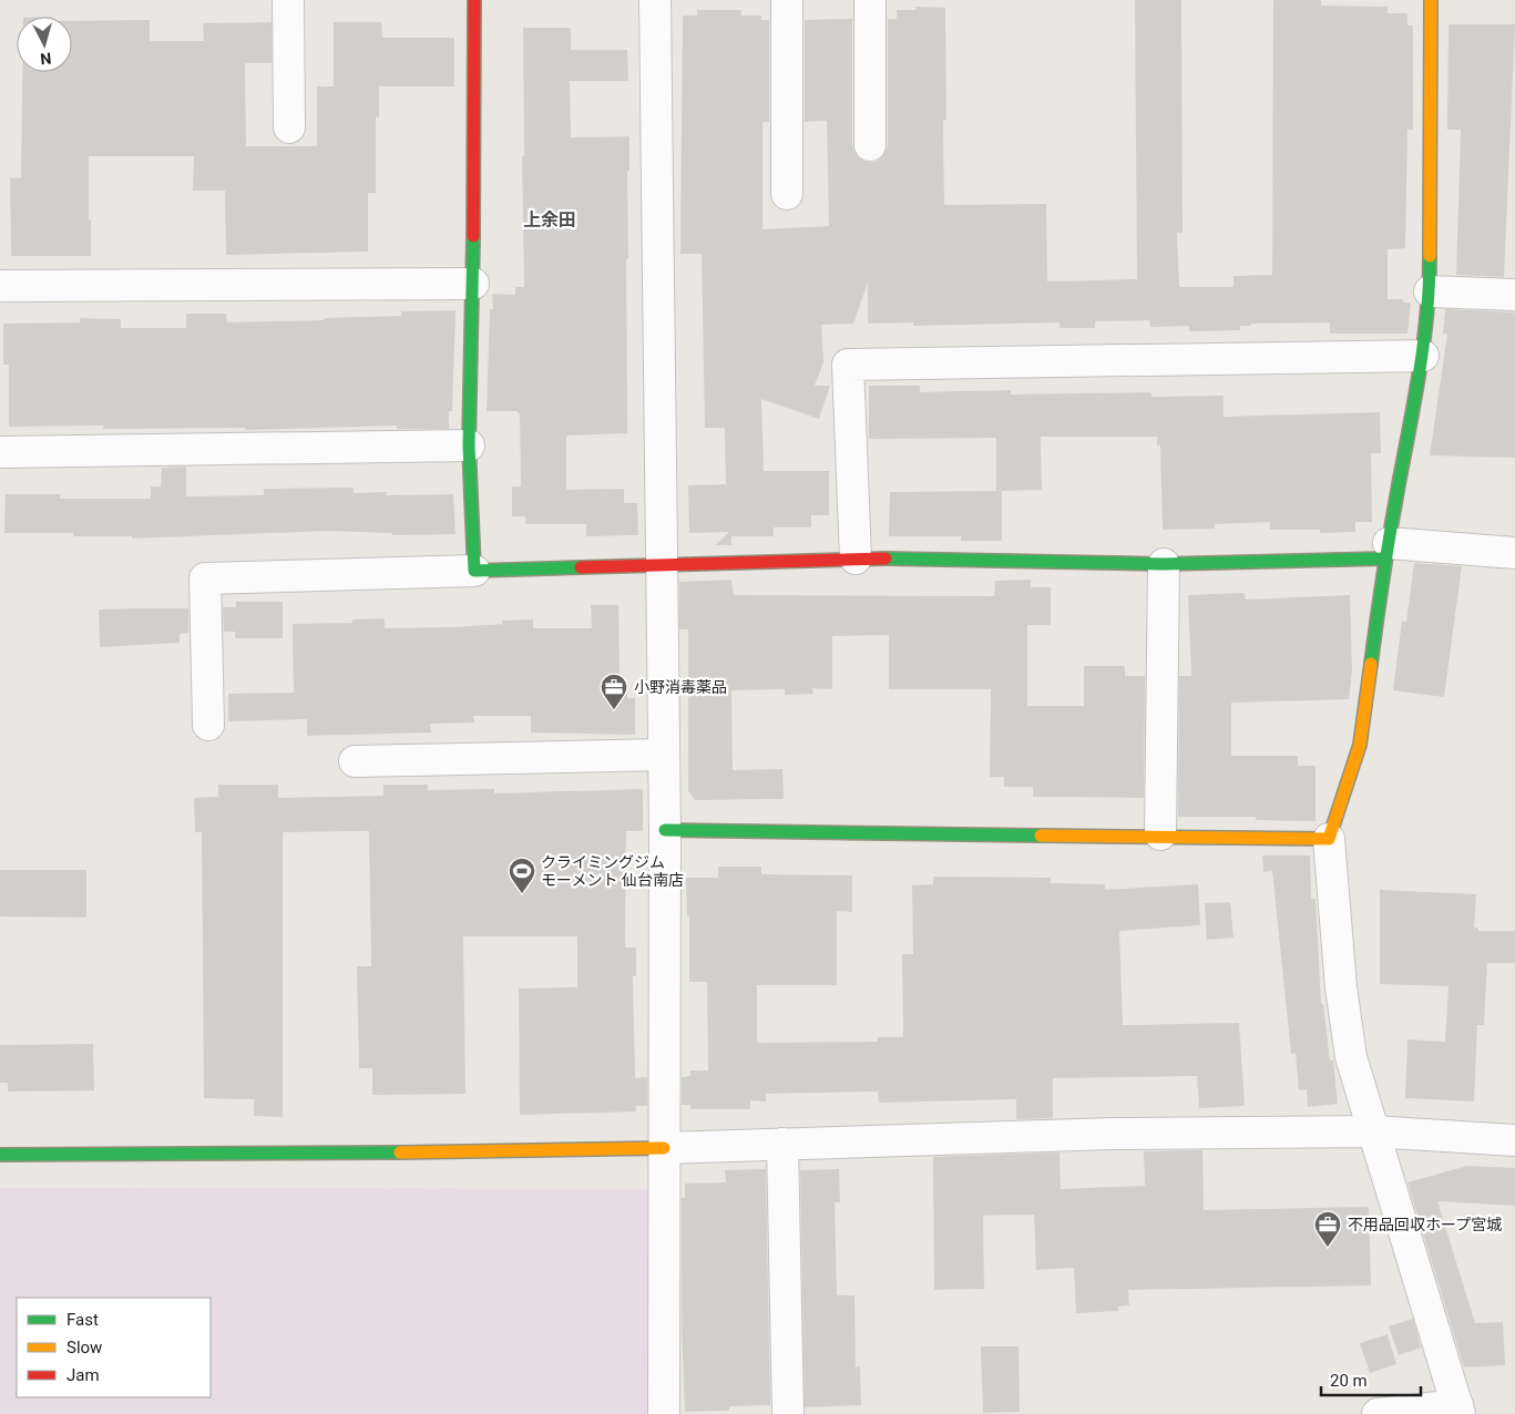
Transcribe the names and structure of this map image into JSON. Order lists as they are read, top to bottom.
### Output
{
  "districts": ["上余田"],
  "places": {
    "office": ["小野消毒薬品", "不用品回収ホープ宮城"],
    "sports": ["クライミングジム モーメント 仙台南店"]
  },
  "legend": ["Fast", "Slow", "Jam"],
  "scale_bar": "20 m",
  "north": "bottom"
}
